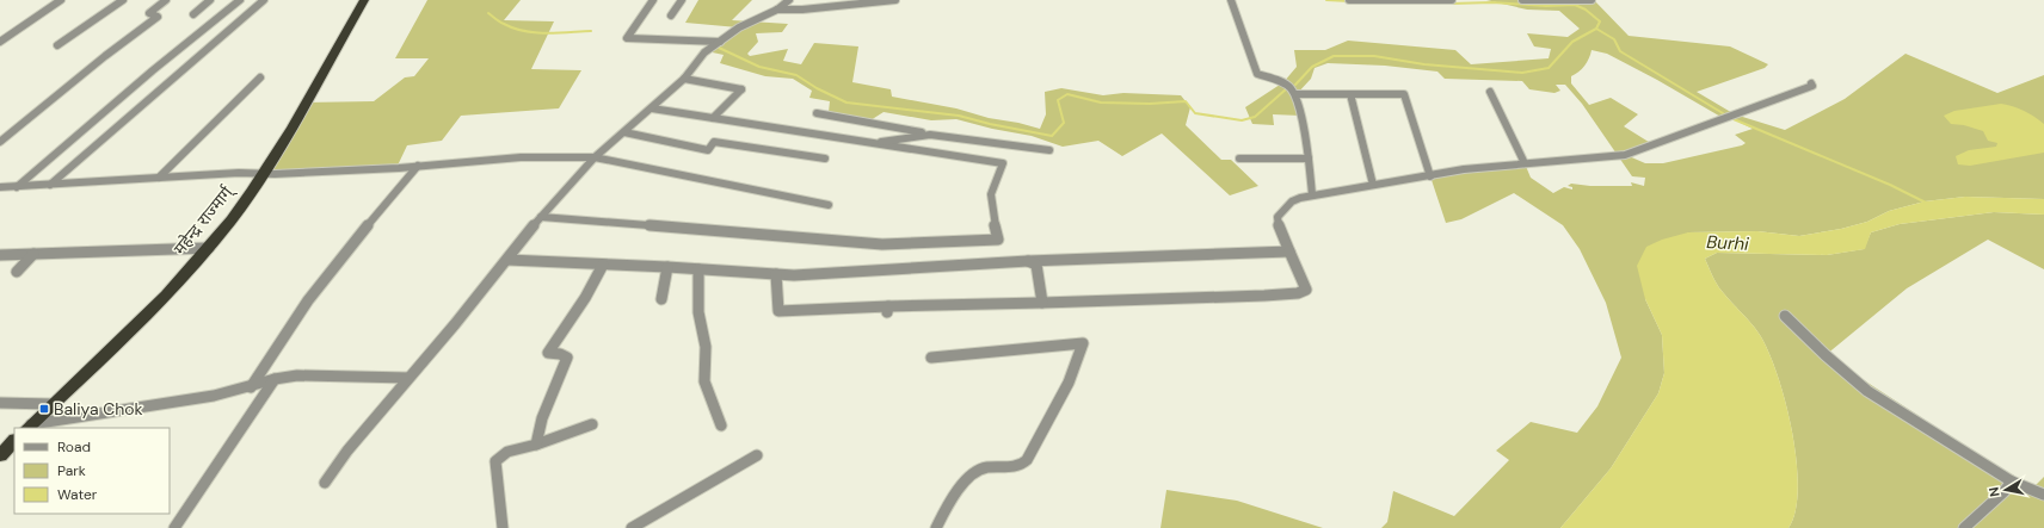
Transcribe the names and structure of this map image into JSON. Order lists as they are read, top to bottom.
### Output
{
  "streets": {
    "highway": ["महेन्द्र राज्मार्ग्"]
  },
  "water": ["Burhi"],
  "places": {
    "transit": ["Baliya Chok"]
  },
  "legend": ["Road", "Park", "Water"],
  "north": "left"
}
